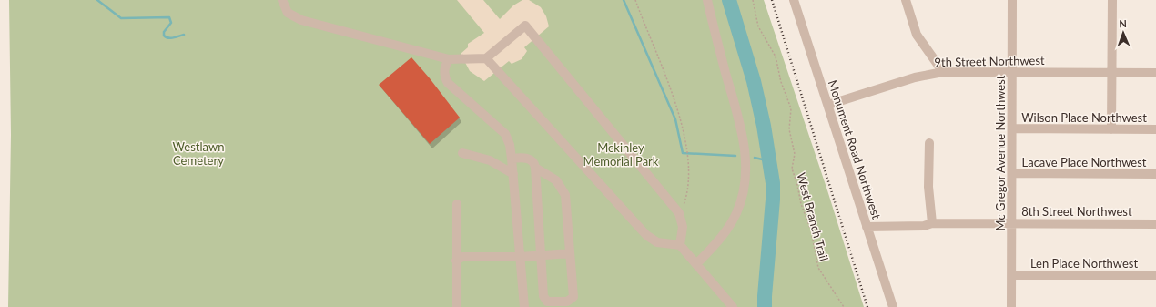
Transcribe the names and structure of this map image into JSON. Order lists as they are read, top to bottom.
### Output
{
  "streets": {
    "street": [
      "9th Street Northwest",
      "Wilson Place Northwest",
      "Monument Road Northwest",
      "Mc Gregor Avenue Northwest",
      "Lacave Place Northwest",
      "8th Street Northwest",
      "Len Place Northwest"
    ],
    "path": ["West Branch Trail"]
  },
  "crossings": [
    ["9th Street Northwest", "Monument Road Northwest"],
    ["9th Street Northwest", "Mc Gregor Avenue Northwest"],
    ["Wilson Place Northwest", "Mc Gregor Avenue Northwest"],
    ["Monument Road Northwest", "8th Street Northwest"],
    ["Mc Gregor Avenue Northwest", "Lacave Place Northwest"],
    ["Mc Gregor Avenue Northwest", "8th Street Northwest"],
    ["Mc Gregor Avenue Northwest", "Len Place Northwest"]
  ],
  "parks": ["Westlawn Cemetery", "Mckinley Memorial Park"],
  "north": "top"
}
